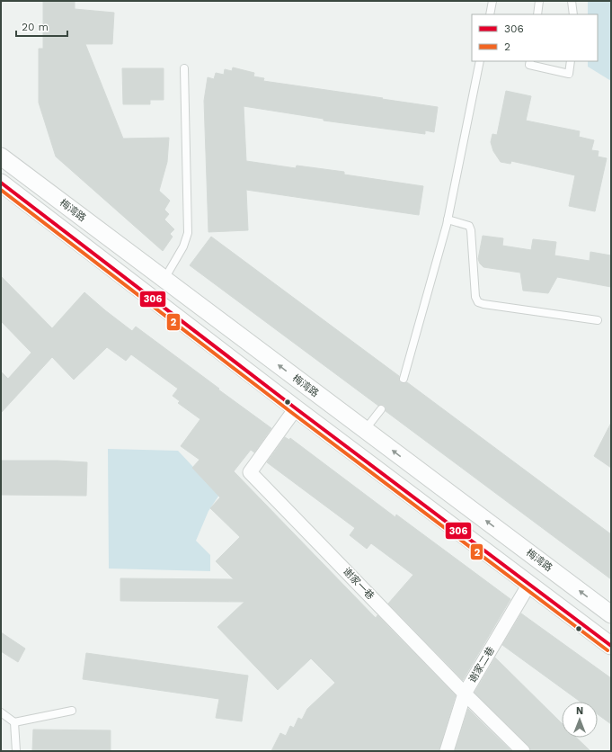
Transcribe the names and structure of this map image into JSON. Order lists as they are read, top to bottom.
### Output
{
  "streets": {
    "street": ["梅湾路", "谢家一巷", "谢家二巷"]
  },
  "crossings": [
    ["谢家一巷", "谢家二巷"]
  ],
  "lines": ["transit line 306", "transit line 2"],
  "legend": ["306", "2"],
  "scale_bar": "20 m",
  "north": "top"
}
